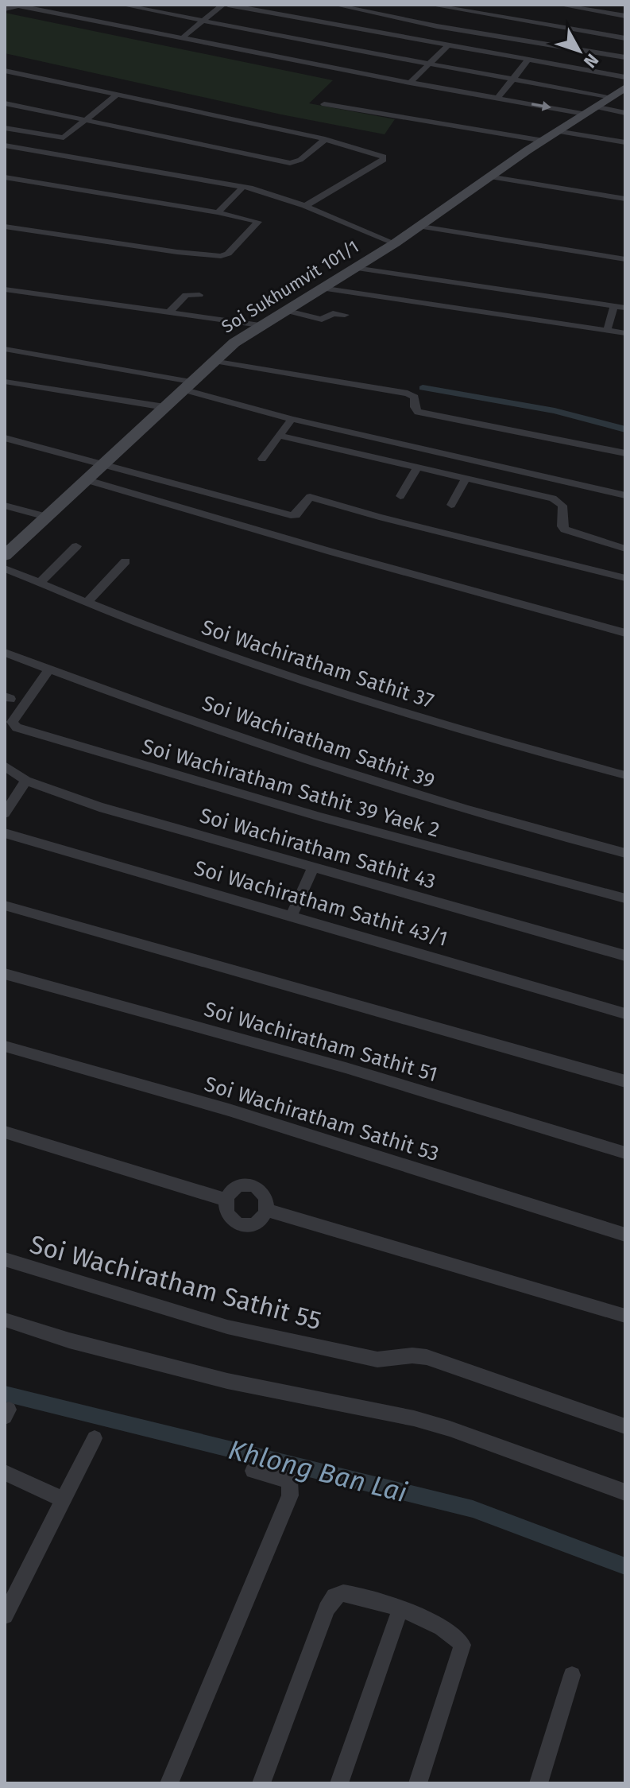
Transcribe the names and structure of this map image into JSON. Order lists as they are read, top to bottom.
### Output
{
  "streets": {
    "street": [
      "Soi Sukhumvit 101/1",
      "Soi Wachiratham Sathit 37",
      "Soi Wachiratham Sathit 39",
      "Soi Wachiratham Sathit 39 Yaek 2",
      "Soi Wachiratham Sathit 43",
      "Soi Wachiratham Sathit 43/1",
      "Soi Wachiratham Sathit 51",
      "Soi Wachiratham Sathit 53",
      "Soi Wachiratham Sathit 55"
    ]
  },
  "crossings": [
    ["Soi Wachiratham Sathit 39", "Soi Wachiratham Sathit 39 Yaek 2"]
  ],
  "water": ["Khlong Ban Lai"],
  "north": "bottom right"
}
